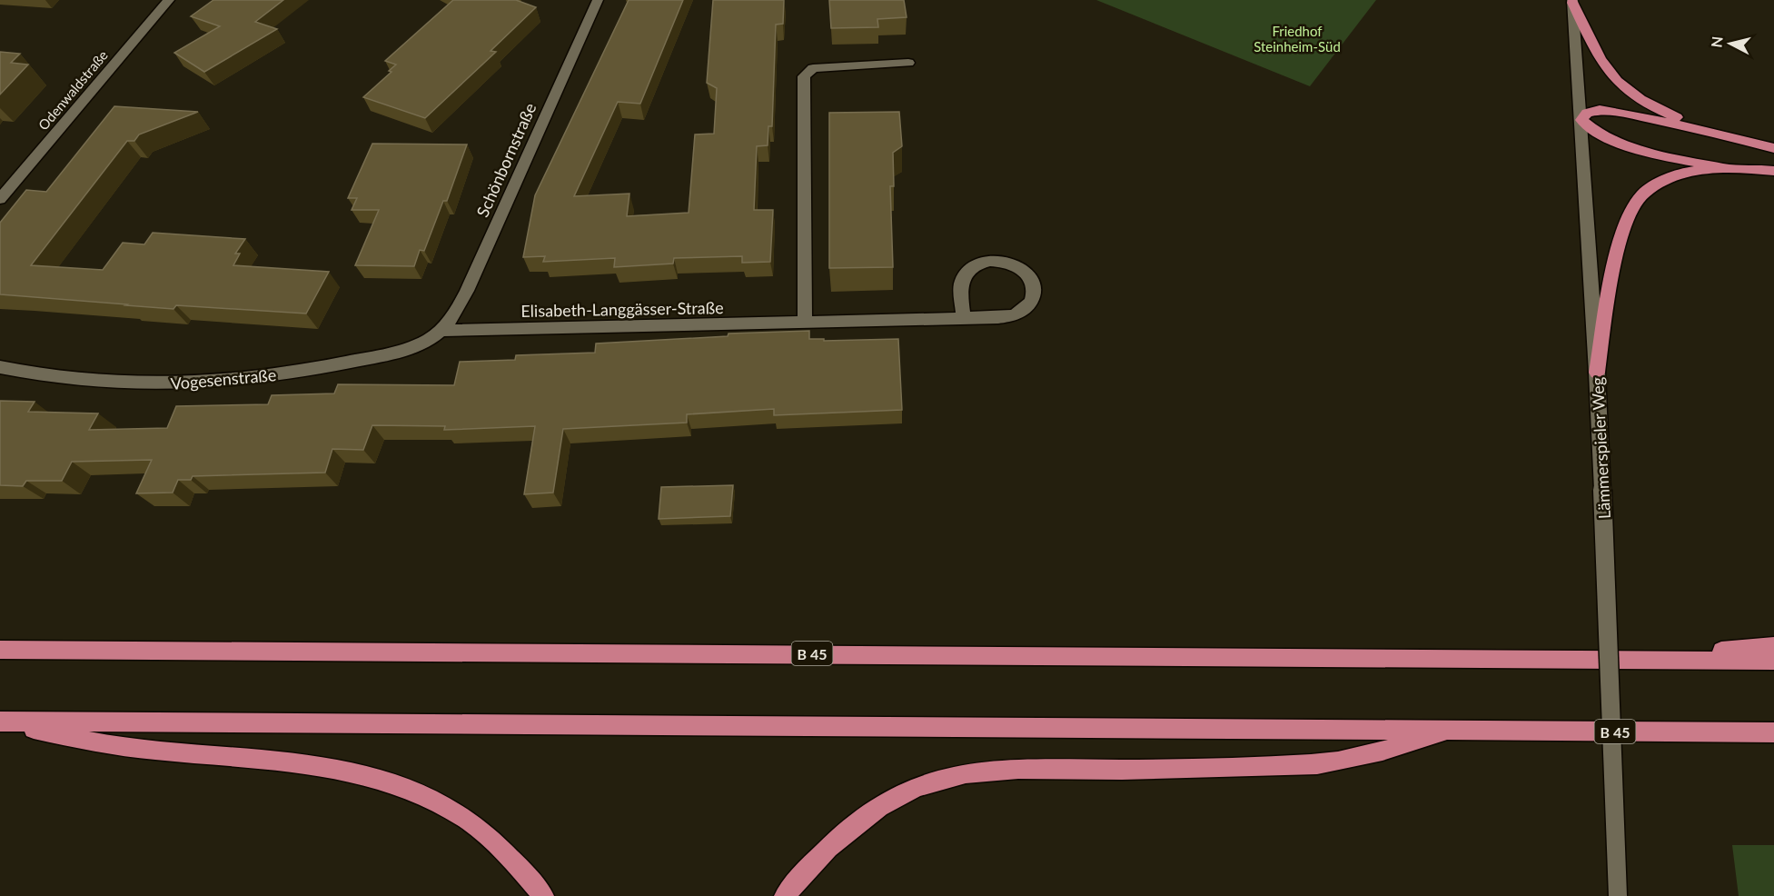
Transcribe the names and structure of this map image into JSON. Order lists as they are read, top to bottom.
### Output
{
  "streets": {
    "highway": ["B 45"],
    "street": [
      "Odenwaldstraße",
      "Schönbornstraße",
      "Elisabeth-Langgässer-Straße",
      "Vogesenstraße",
      "Lämmerspieler Weg"
    ]
  },
  "crossings": [
    ["Schönbornstraße", "Elisabeth-Langgässer-Straße"],
    ["Schönbornstraße", "Vogesenstraße"],
    ["Elisabeth-Langgässer-Straße", "Vogesenstraße"]
  ],
  "parks": ["Friedhof Steinheim-Süd"],
  "north": "left"
}
